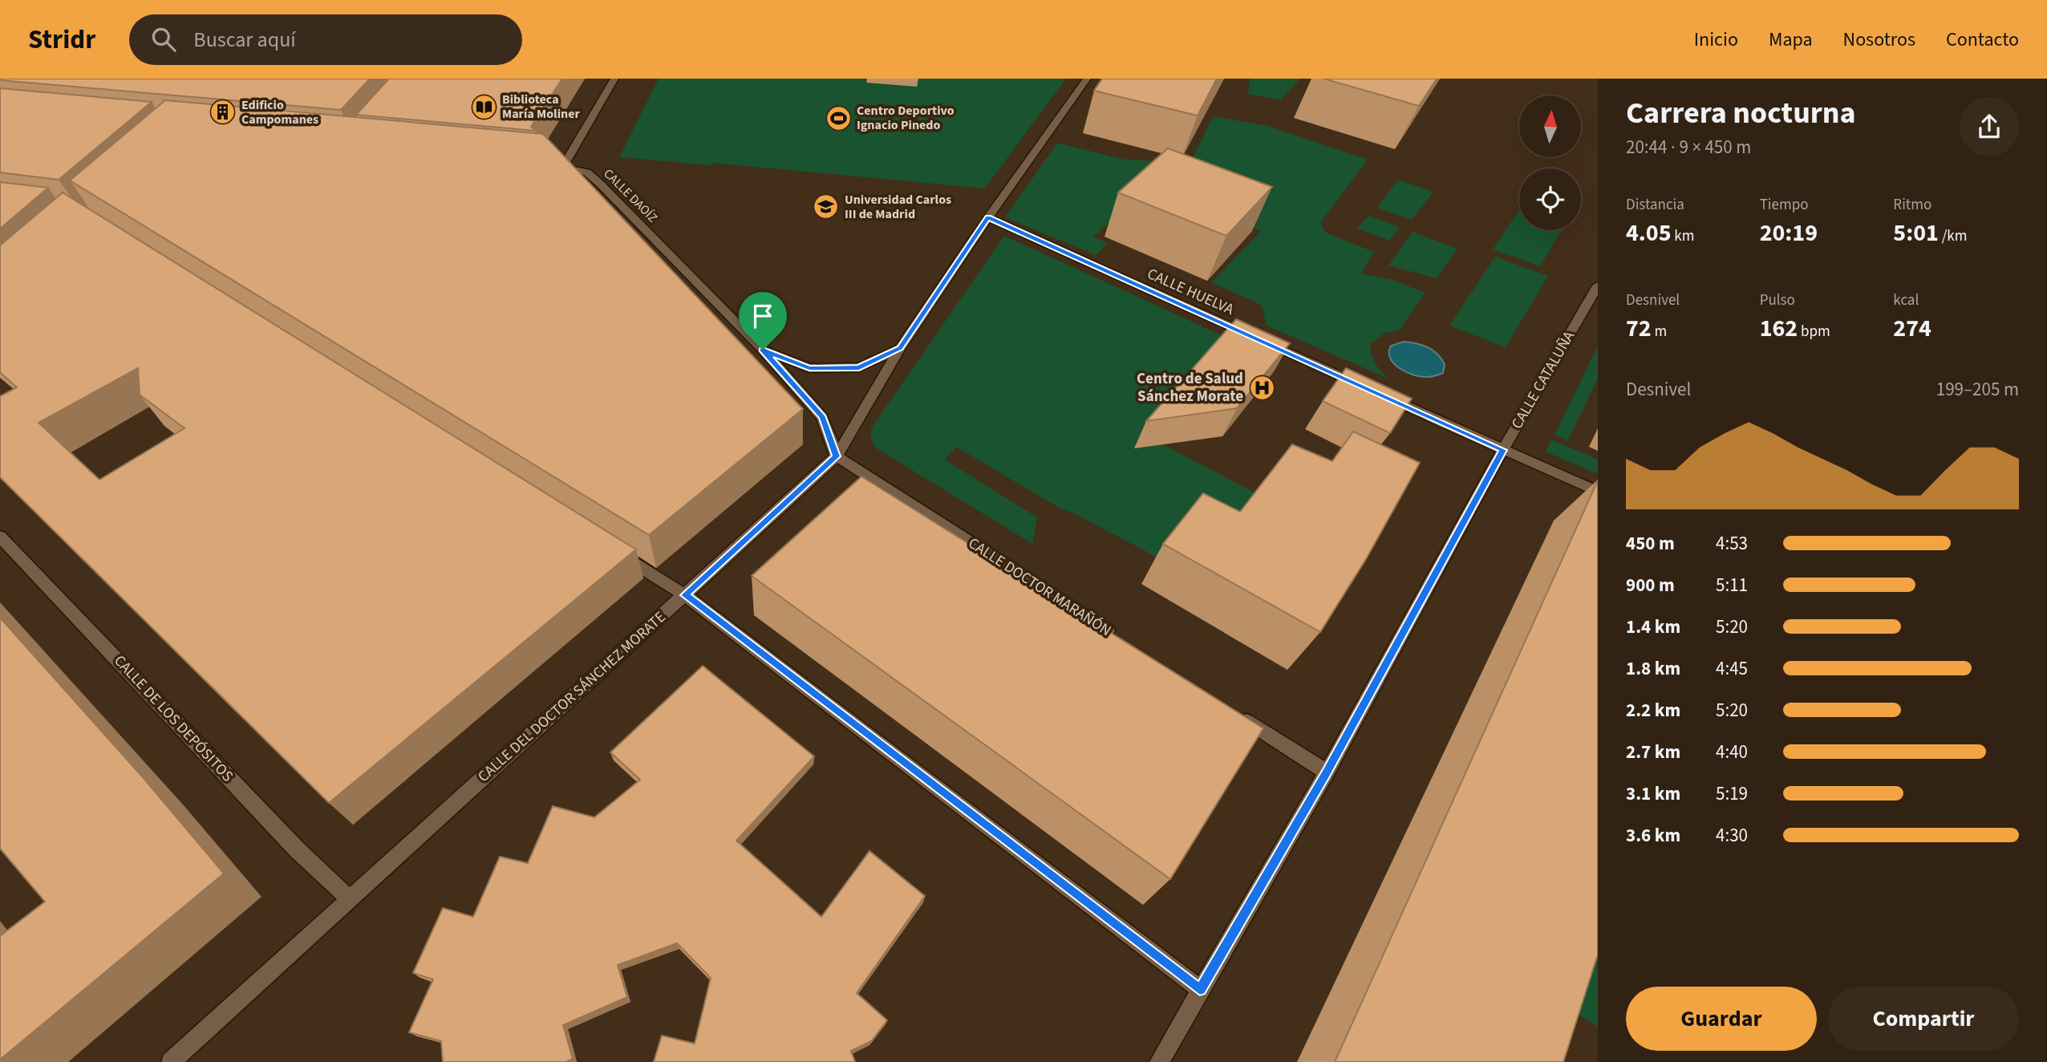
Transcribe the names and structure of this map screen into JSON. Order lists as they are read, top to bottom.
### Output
{
  "streets": {
    "street": [
      "CALLE DAOÍZ",
      "CALLE HUELVA",
      "CALLE CATALUÑA",
      "CALLE DOCTOR MARAÑÓN",
      "CALLE DEL DOCTOR SÁNCHEZ MORATE",
      "CALLE DE LOS DEPÓSITOS"
    ]
  },
  "crossings": [
    ["CALLE DAOÍZ", "CALLE DOCTOR MARAÑÓN"],
    ["CALLE DAOÍZ", "CALLE DEL DOCTOR SÁNCHEZ MORATE"],
    ["CALLE HUELVA", "CALLE DEL DOCTOR SÁNCHEZ MORATE"],
    ["CALLE DOCTOR MARAÑÓN", "CALLE DEL DOCTOR SÁNCHEZ MORATE"],
    ["CALLE DEL DOCTOR SÁNCHEZ MORATE", "CALLE DE LOS DEPÓSITOS"]
  ],
  "places": {
    "library": ["Biblioteca María Moliner"],
    "building": ["Edificio Campomanes"],
    "sports": ["Centro Deportivo Ignacio Pinedo"],
    "school or university": ["Universidad Carlos III de Madrid"],
    "hospital": ["Centro de Salud Sánchez Morate"]
  },
  "north": "top",
  "page": {
    "header": "Stridr",
    "search": "Buscar aquí",
    "nav": [
      "Inicio",
      "Mapa",
      "Nosotros",
      "Contacto"
    ],
    "heading": ["Carrera nocturna", "20:44 · 9 × 450 m"],
    "stats": [
      ["Distancia", "4.05 km"],
      ["Tiempo", "20:19"],
      ["Ritmo", "5:01 /km"],
      ["Desnivel", "72 m"],
      ["Pulso", "162 bpm"],
      ["kcal", "274"]
    ],
    "chart": ["Desnivel", "199–205 m"],
    "list": [
      {
        "name": "450 m",
        "note": "4:53"
      },
      {
        "name": "900 m",
        "note": "5:11"
      },
      {
        "name": "1.4 km",
        "note": "5:20"
      },
      {
        "name": "1.8 km",
        "note": "4:45"
      },
      {
        "name": "2.2 km",
        "note": "5:20"
      },
      {
        "name": "2.7 km",
        "note": "4:40"
      },
      {
        "name": "3.1 km",
        "note": "5:19"
      },
      {
        "name": "3.6 km",
        "note": "4:30"
      }
    ],
    "buttons": ["Guardar", "Compartir"]
  }
}
